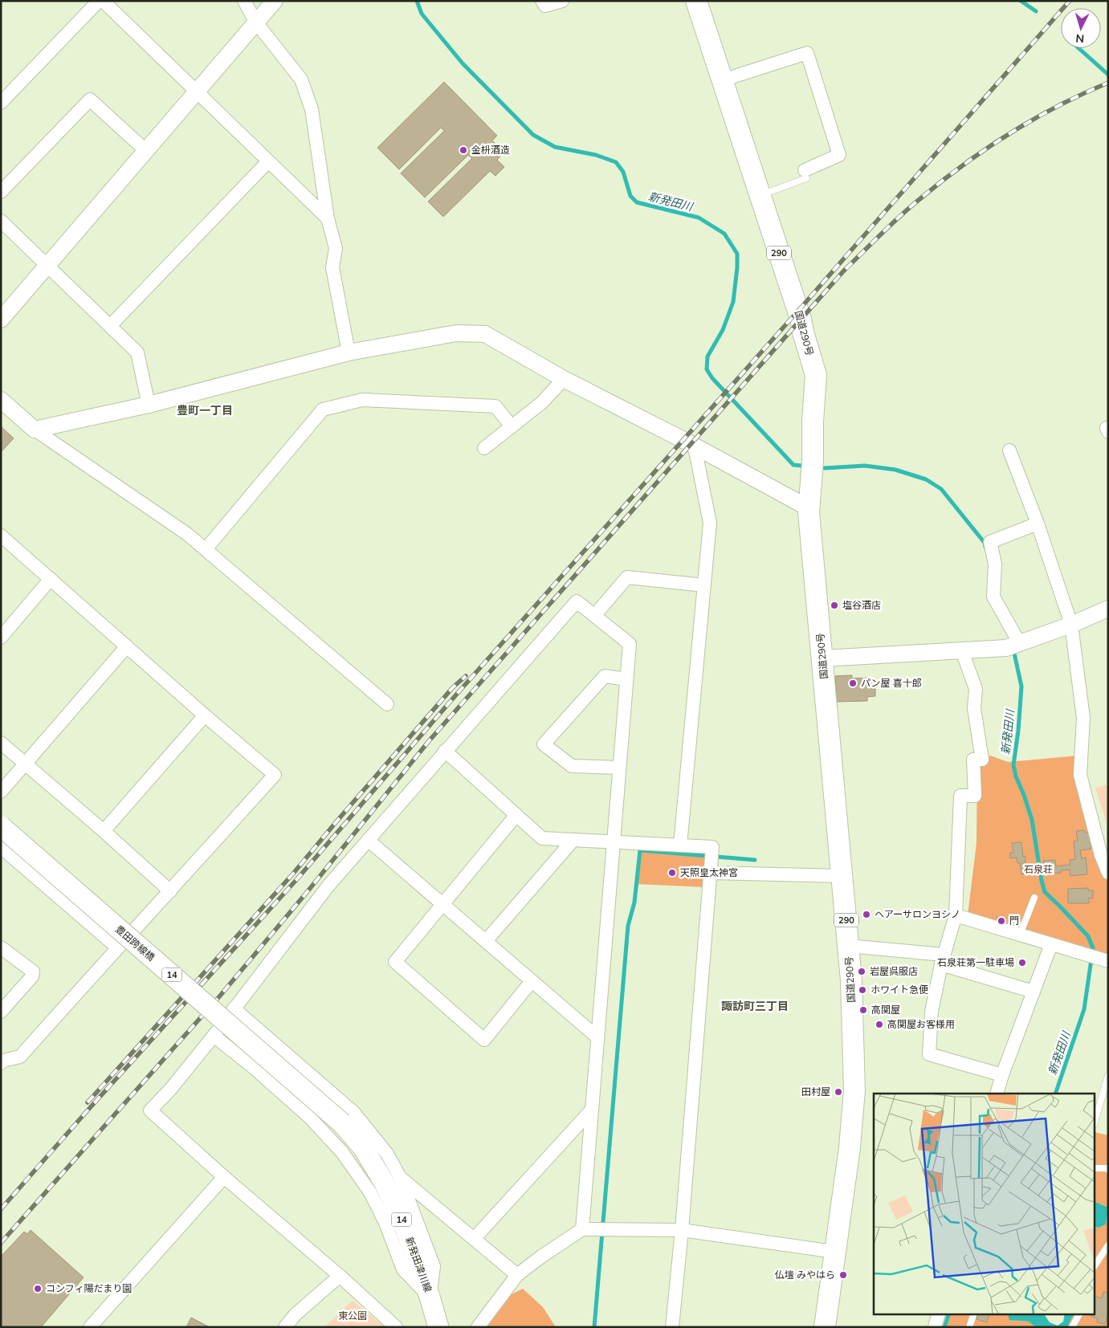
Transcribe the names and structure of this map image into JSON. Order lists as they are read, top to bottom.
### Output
{
  "streets": {
    "highway": ["290", "国道290号"],
    "main road": ["豊田跨線橋", "14", "新発田津川線"]
  },
  "crossings": [
    ["豊田跨線橋", "新発田津川線"]
  ],
  "districts": ["豊町一丁目", "諏訪町三丁目"],
  "water": ["新発田川"],
  "parks": ["石泉荘", "東公園"],
  "places": [
    "金枡酒造",
    "塩谷酒店",
    "パン屋 喜十郎",
    "天照皇太神宮",
    "ヘアーサロンヨシノ",
    "門",
    "石泉荘第一駐車場",
    "岩屋呉服店",
    "ホワイト急便",
    "高関屋",
    "高関屋お客様用",
    "田村屋",
    "仏壇 みやはら",
    "コンフィ陽だまり園"
  ],
  "north": "bottom"
}
